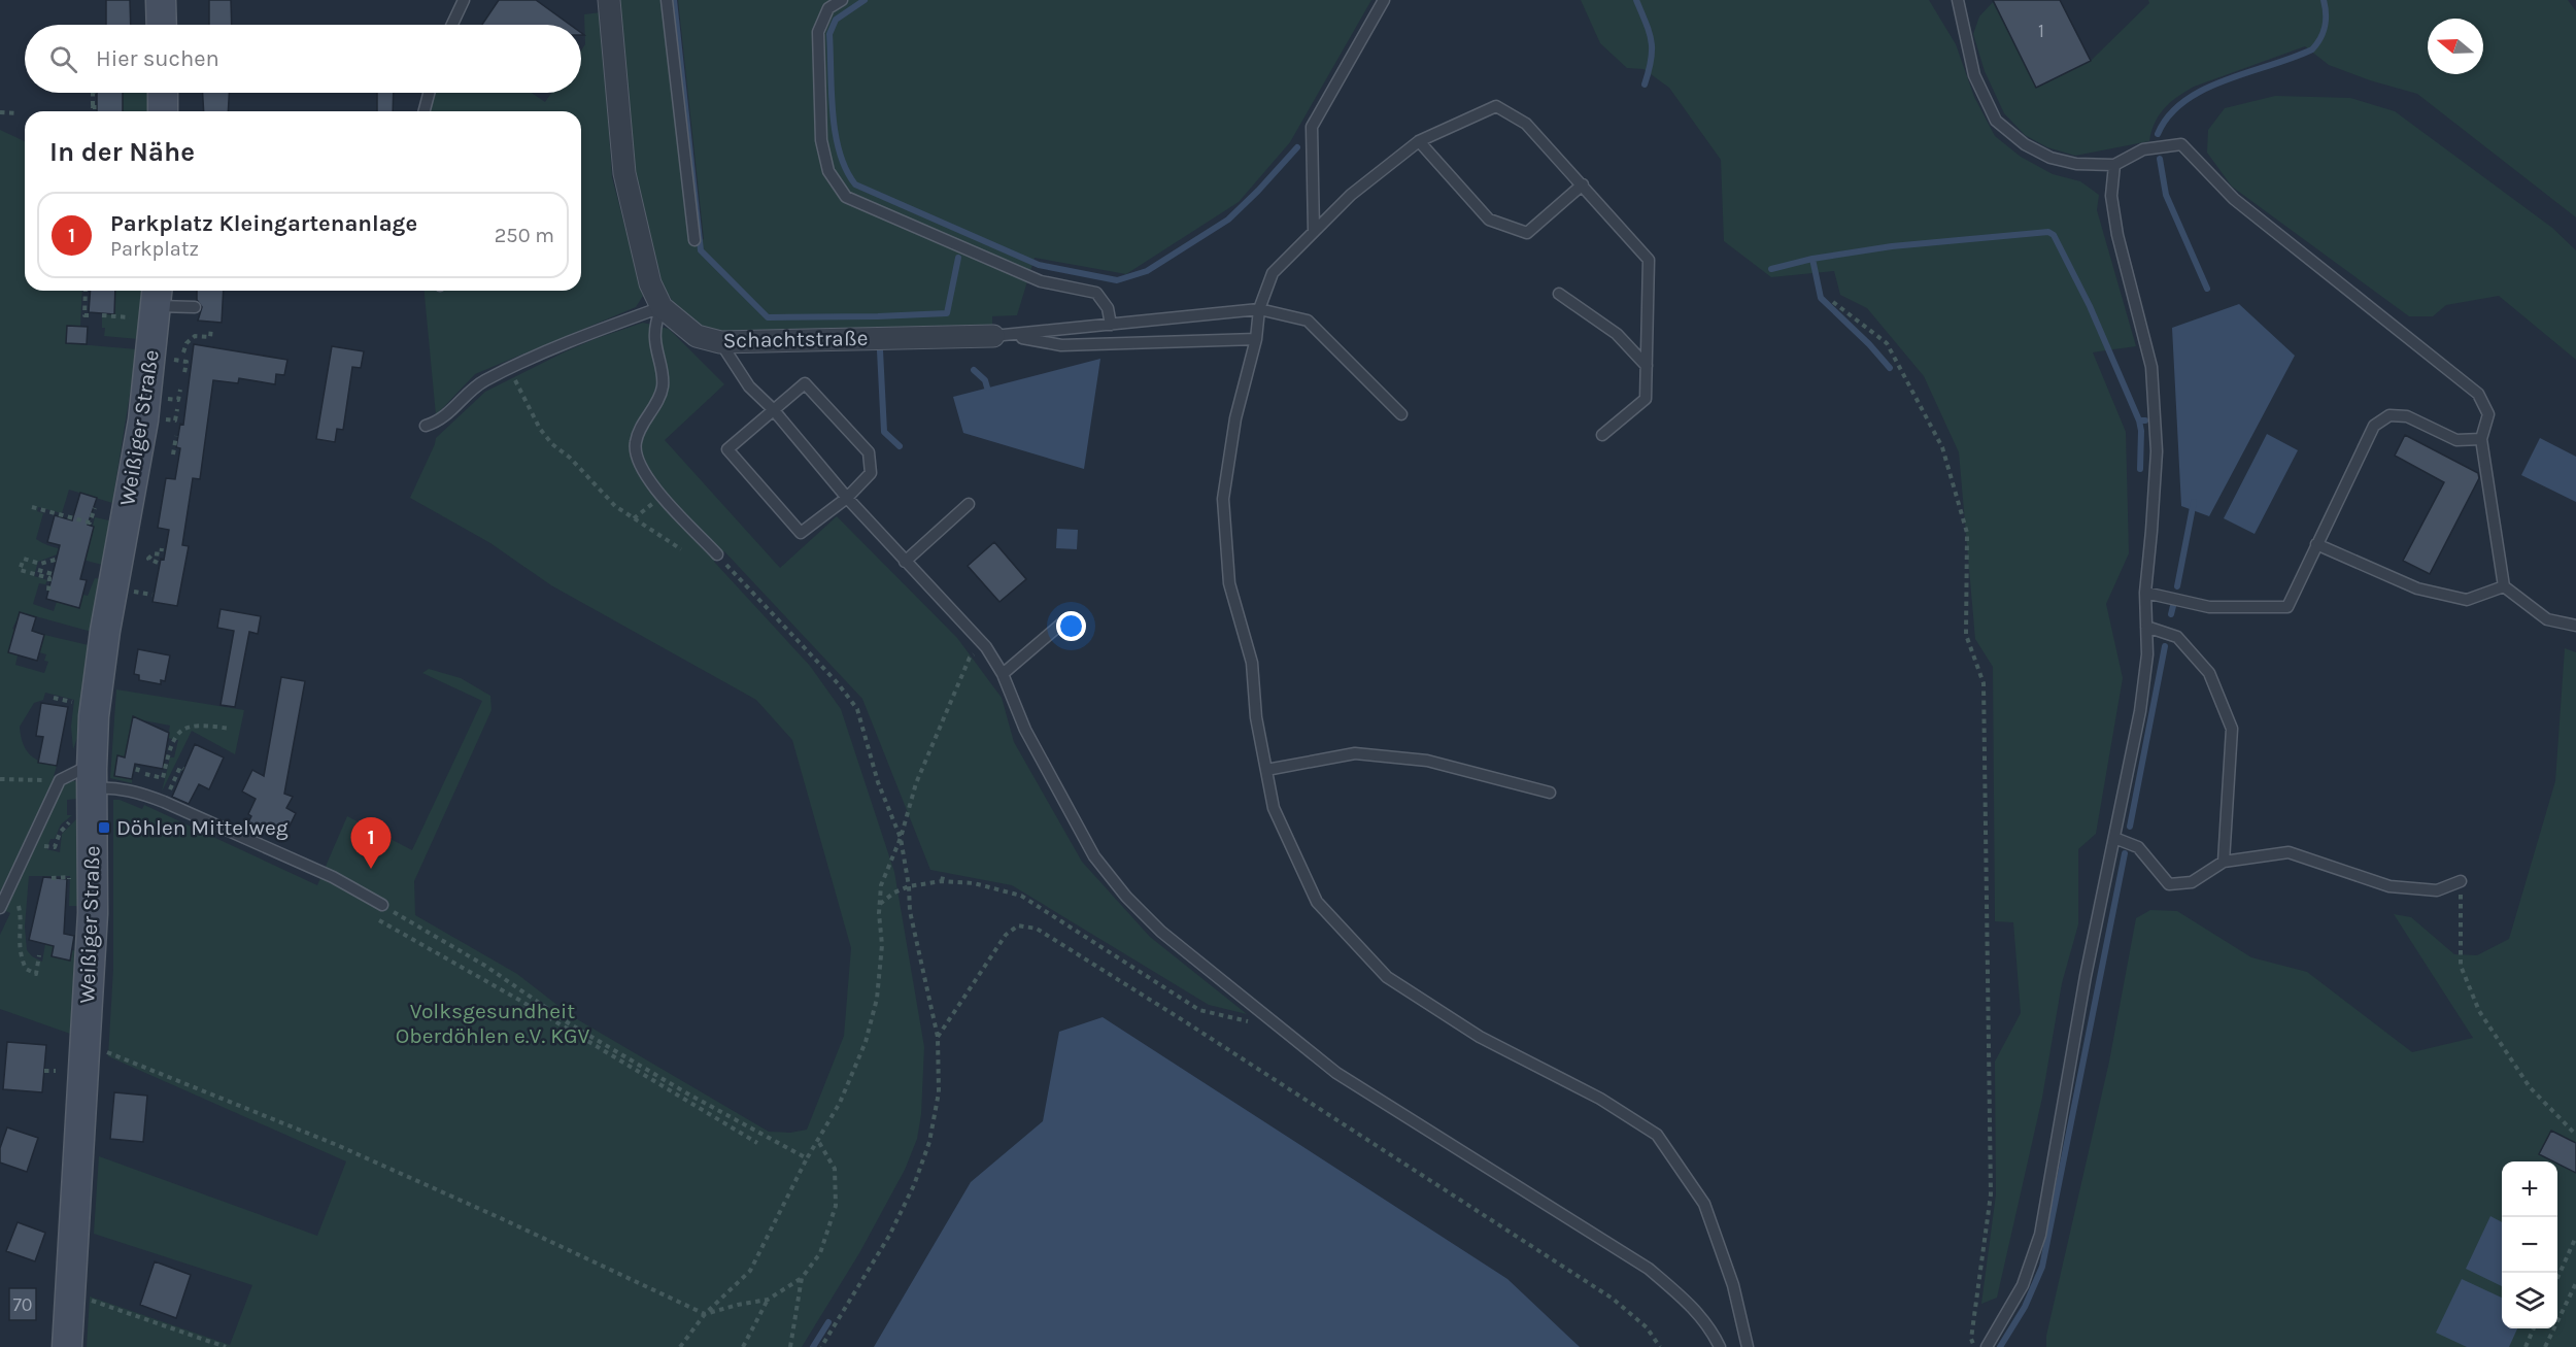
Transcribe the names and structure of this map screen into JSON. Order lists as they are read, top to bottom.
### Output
{
  "streets": {
    "street": ["Schachtstraße", "Weißiger Straße"]
  },
  "parks": ["Volksgesundheit Oberdöhlen e.V. KGV"],
  "places": {
    "transit": ["Döhlen Mittelweg"]
  },
  "house_numbers": ["1", "70"],
  "north": "left",
  "page": {
    "search": "Hier suchen",
    "heading": "In der Nähe",
    "list": [
      {
        "mark": "1",
        "name": "Parkplatz Kleingartenanlage",
        "note": "Parkplatz",
        "value": "250 m"
      }
    ],
    "pins": "1",
    "map_buttons": ["+", "−"]
  }
}
